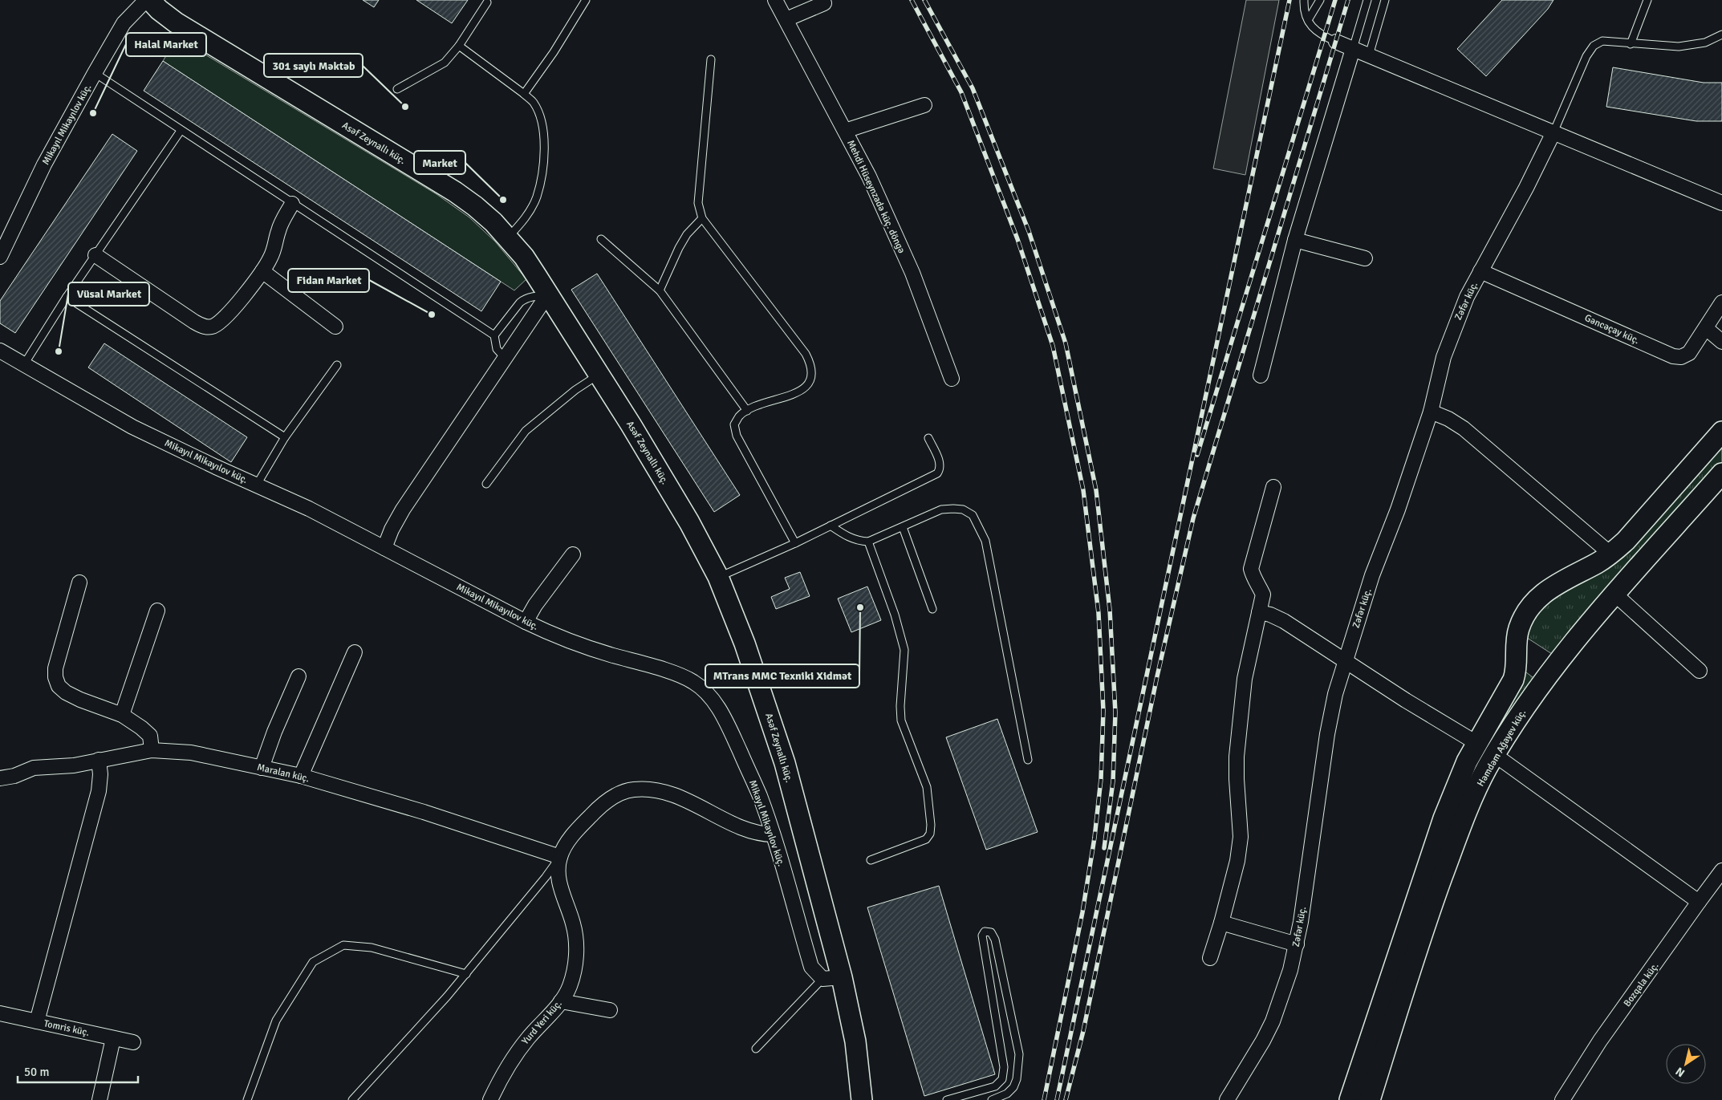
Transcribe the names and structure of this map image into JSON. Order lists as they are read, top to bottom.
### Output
{
  "streets": {
    "street": [
      "Mikayıl Mikayılov küç.",
      "Asəf Zeynallı küç.",
      "Mehdi Hüseynzadə küç. döngə",
      "Zəfər küç.",
      "Gəncəçay küç.",
      "Həmdəm Ağayev küç.",
      "Maralan küç.",
      "Bozqala küç.",
      "Yurd Yeri küç.",
      "Tomris küç."
    ]
  },
  "crossings": [
    ["Mikayıl Mikayılov küç.", "Yurd Yeri küç."],
    ["Zəfər küç.", "Gəncəçay küç."],
    ["Maralan küç.", "Yurd Yeri küç."]
  ],
  "places": [
    "301 saylı Məktəb",
    "Halal Market",
    "Market",
    "Fidan Market",
    "Vüsal Market",
    "MTrans MMC Texniki Xidmət"
  ],
  "scale_bar": "50 m",
  "north": "bottom left"
}
